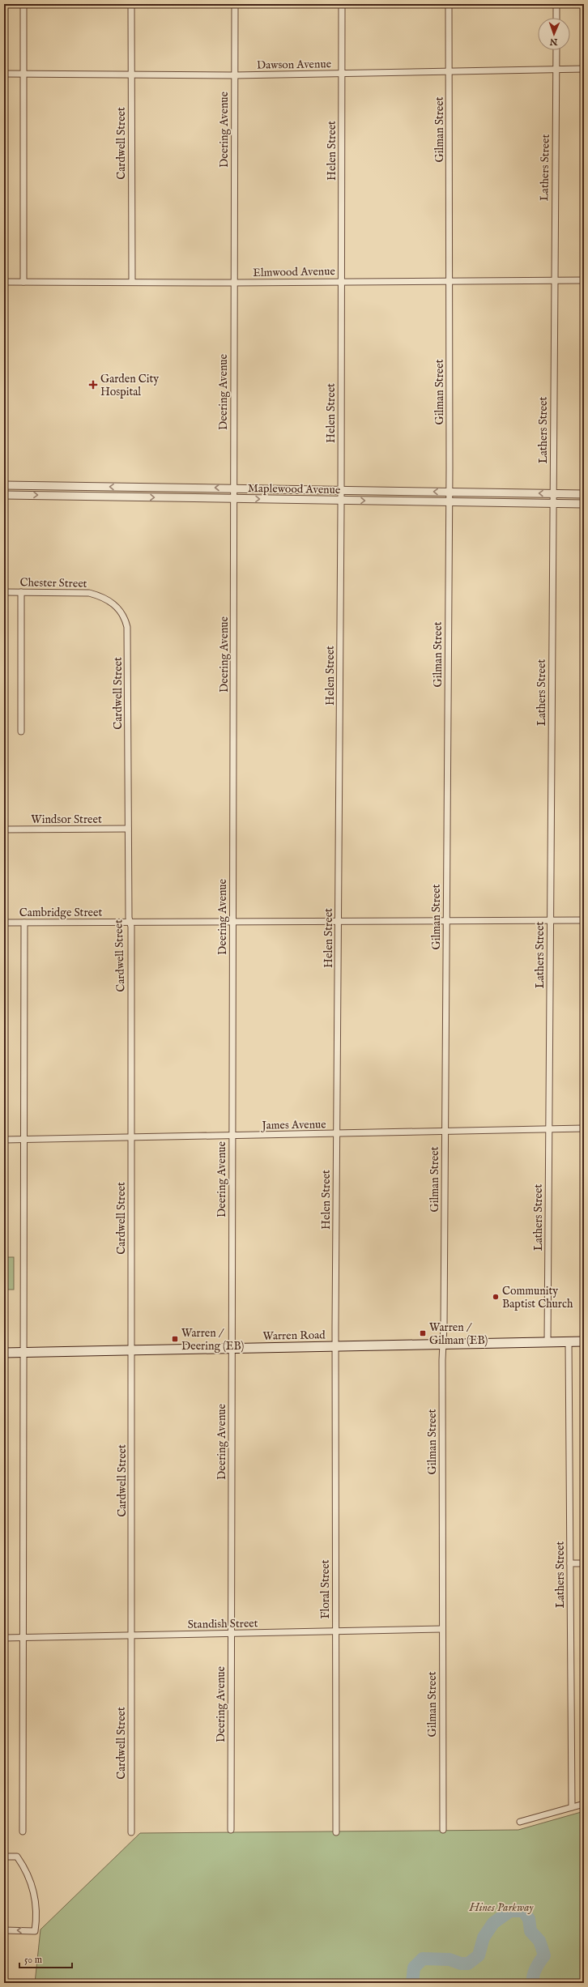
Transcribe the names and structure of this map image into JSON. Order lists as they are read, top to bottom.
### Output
{
  "streets": {
    "main road": ["Warren Road"],
    "street": [
      "Dawson Avenue",
      "Deering Avenue",
      "Gilman Street",
      "Cardwell Street",
      "Helen Street",
      "Lathers Street",
      "Elmwood Avenue",
      "Maplewood Avenue",
      "Chester Street",
      "Windsor Street",
      "Cambridge Street",
      "James Avenue",
      "Floral Street",
      "Standish Street"
    ]
  },
  "crossings": [
    ["Dawson Avenue", "Deering Avenue"],
    ["Dawson Avenue", "Gilman Street"],
    ["Dawson Avenue", "Cardwell Street"],
    ["Dawson Avenue", "Helen Street"],
    ["Dawson Avenue", "Lathers Street"],
    ["Deering Avenue", "Elmwood Avenue"],
    ["Deering Avenue", "Maplewood Avenue"],
    ["Deering Avenue", "Cambridge Street"],
    ["Deering Avenue", "James Avenue"],
    ["Deering Avenue", "Warren Road"],
    ["Deering Avenue", "Standish Street"],
    ["Gilman Street", "Elmwood Avenue"],
    ["Gilman Street", "Maplewood Avenue"],
    ["Gilman Street", "Cambridge Street"],
    ["Gilman Street", "James Avenue"],
    ["Gilman Street", "Warren Road"],
    ["Gilman Street", "Standish Street"],
    ["Cardwell Street", "Elmwood Avenue"],
    ["Cardwell Street", "Chester Street"],
    ["Cardwell Street", "Windsor Street"],
    ["Cardwell Street", "Cambridge Street"],
    ["Cardwell Street", "James Avenue"],
    ["Cardwell Street", "Warren Road"],
    ["Cardwell Street", "Standish Street"],
    ["Helen Street", "Elmwood Avenue"],
    ["Helen Street", "Maplewood Avenue"],
    ["Helen Street", "Cambridge Street"],
    ["Helen Street", "James Avenue"],
    ["Helen Street", "Warren Road"],
    ["Helen Street", "Floral Street"],
    ["Lathers Street", "Elmwood Avenue"],
    ["Lathers Street", "Maplewood Avenue"],
    ["Lathers Street", "Cambridge Street"],
    ["Lathers Street", "James Avenue"],
    ["Lathers Street", "Warren Road"],
    ["Warren Road", "Floral Street"],
    ["Floral Street", "Standish Street"]
  ],
  "parks": ["Hines Parkway"],
  "places": {
    "health": ["Garden City Hospital"],
    "other": ["Community Baptist Church"],
    "transit": ["Warren / Gilman (EB)", "Warren / Deering (EB)"]
  },
  "scale_bar": "50 m",
  "north": "bottom"
}
